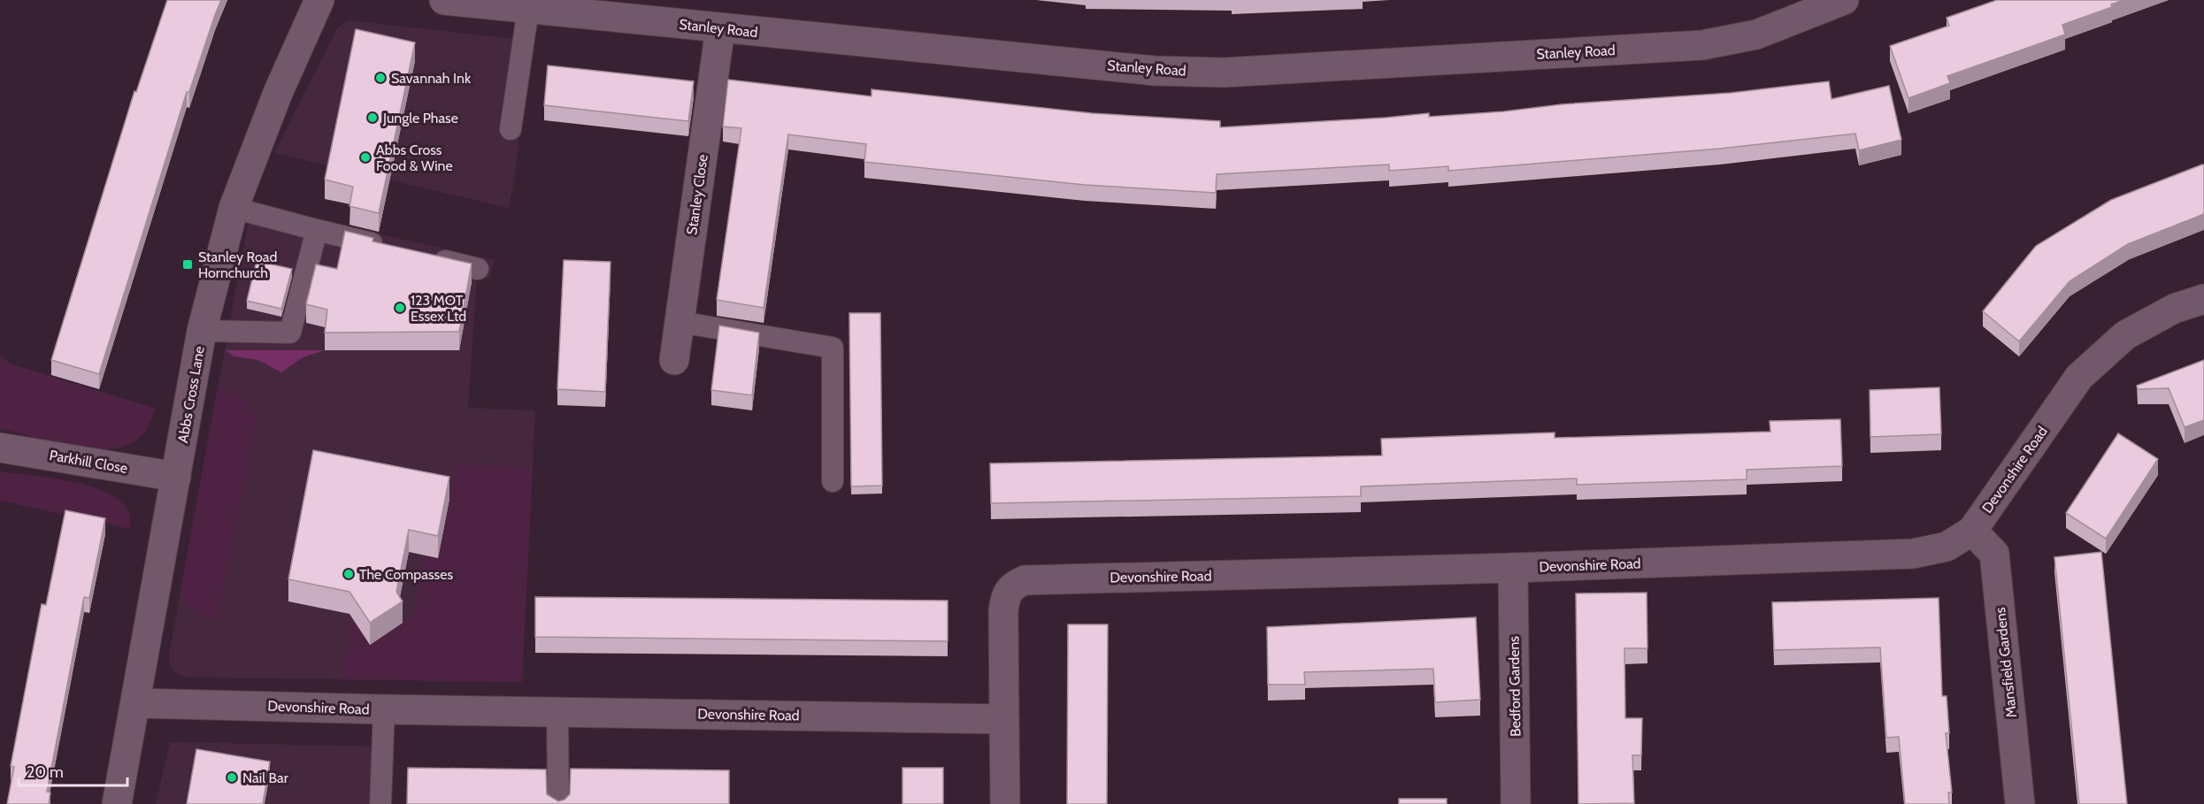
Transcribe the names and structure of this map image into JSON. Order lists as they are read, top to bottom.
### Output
{
  "streets": {
    "street": [
      "Stanley Road",
      "Stanley Close",
      "Abbs Cross Lane",
      "Parkhill Close",
      "Devonshire Road",
      "Mansfield Gardens",
      "Bedford Gardens"
    ]
  },
  "crossings": [
    ["Stanley Road", "Stanley Close"],
    ["Abbs Cross Lane", "Parkhill Close"],
    ["Abbs Cross Lane", "Devonshire Road"],
    ["Devonshire Road", "Mansfield Gardens"],
    ["Devonshire Road", "Bedford Gardens"]
  ],
  "places": {
    "other": [
      "Savannah Ink",
      "Jungle Phase",
      "Abbs Cross Food & Wine",
      "123 MOT Essex Ltd",
      "The Compasses",
      "Nail Bar"
    ],
    "transit": ["Stanley Road Hornchurch"]
  },
  "scale_bar": "20 m"
}
